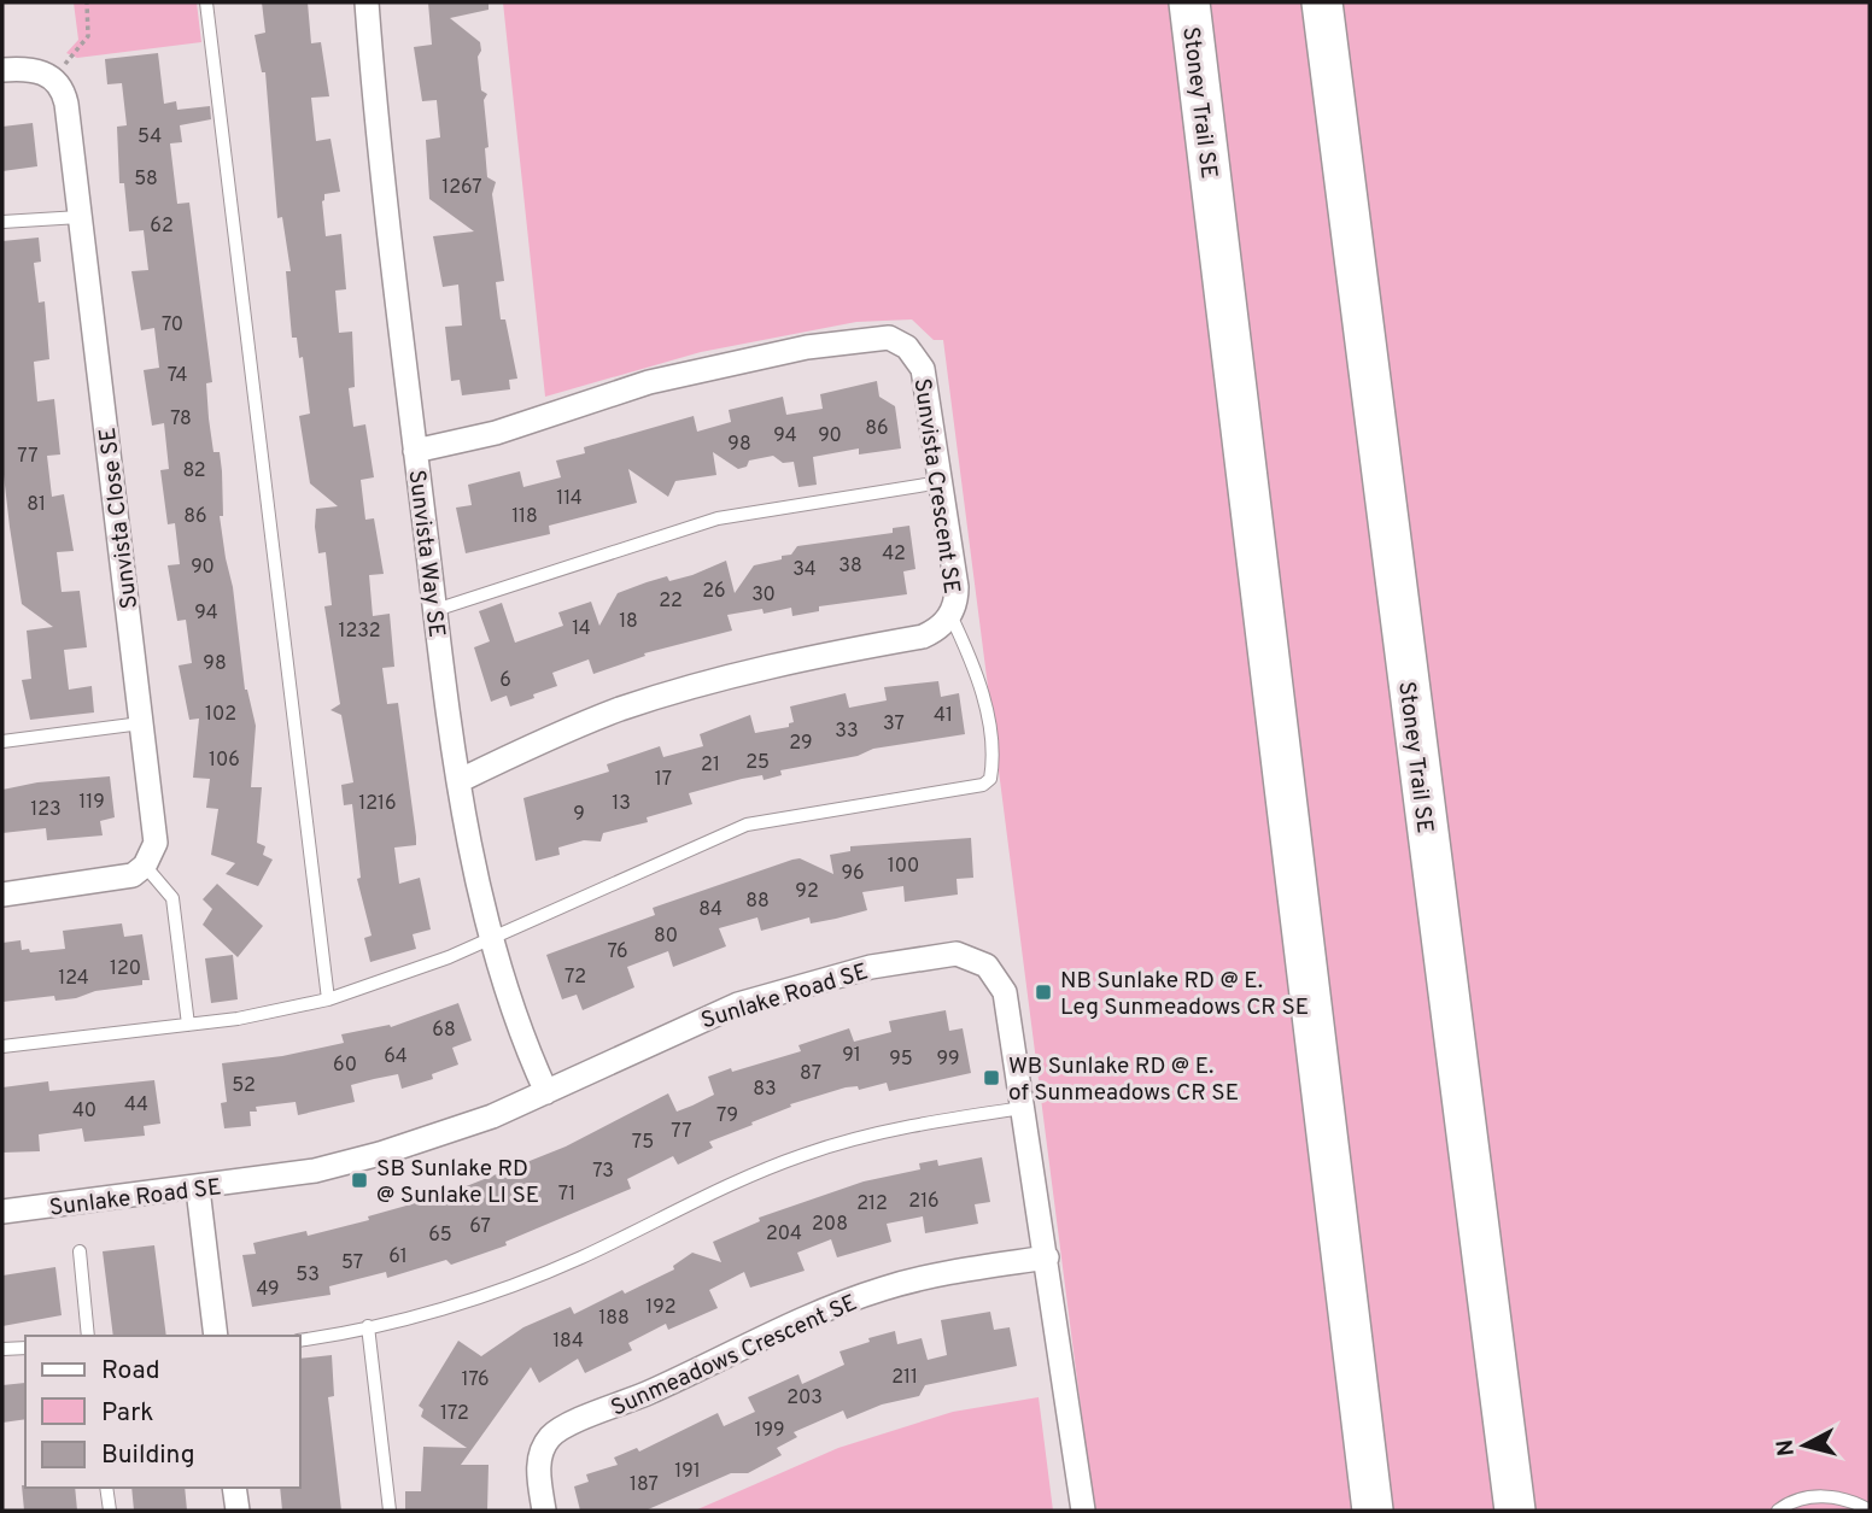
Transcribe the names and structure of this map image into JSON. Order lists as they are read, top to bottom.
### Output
{
  "streets": {
    "highway": ["Stoney Trail SE"],
    "street": [
      "Sunvista Crescent SE",
      "Sunvista Close SE",
      "Sunvista Way SE",
      "Sunlake Road SE",
      "Sunmeadows Crescent SE"
    ]
  },
  "crossings": [
    ["Sunvista Crescent SE", "Sunvista Way SE"],
    ["Sunvista Way SE", "Sunlake Road SE"],
    ["Sunlake Road SE", "Sunmeadows Crescent SE"]
  ],
  "places": {
    "transit": ["NB Sunlake RD @ E. Leg Sunmeadows CR SE", "WB Sunlake RD @ E. of Sunmeadows CR SE", "SB Sunlake RD @ Sunlake LI SE"]
  },
  "house_numbers": [
    "54",
    "58",
    "1267",
    "62",
    "70",
    "74",
    "78",
    "86",
    "94",
    "90",
    "98",
    "77",
    "82",
    "114",
    "81",
    "86",
    "118",
    "42",
    "38",
    "90",
    "34",
    "26",
    "30",
    "22",
    "94",
    "18",
    "14",
    "1232",
    "98",
    "6",
    "102",
    "41",
    "37",
    "33",
    "29",
    "106",
    "25",
    "21",
    "17",
    "119",
    "1216",
    "13",
    "123",
    "9",
    "100",
    "96",
    "92",
    "88",
    "84",
    "80",
    "76",
    "120",
    "72",
    "124",
    "68",
    "91",
    "64",
    "95",
    "99",
    "60",
    "87",
    "52",
    "83",
    "44",
    "40",
    "79",
    "77",
    "75",
    "73",
    "71",
    "216",
    "212",
    "208",
    "67",
    "204",
    "65",
    "61",
    "57",
    "53",
    "49",
    "192",
    "188",
    "184",
    "211",
    "176",
    "203",
    "172",
    "199",
    "191",
    "187"
  ],
  "legend": ["Road", "Park", "Building"],
  "north": "left"
}
